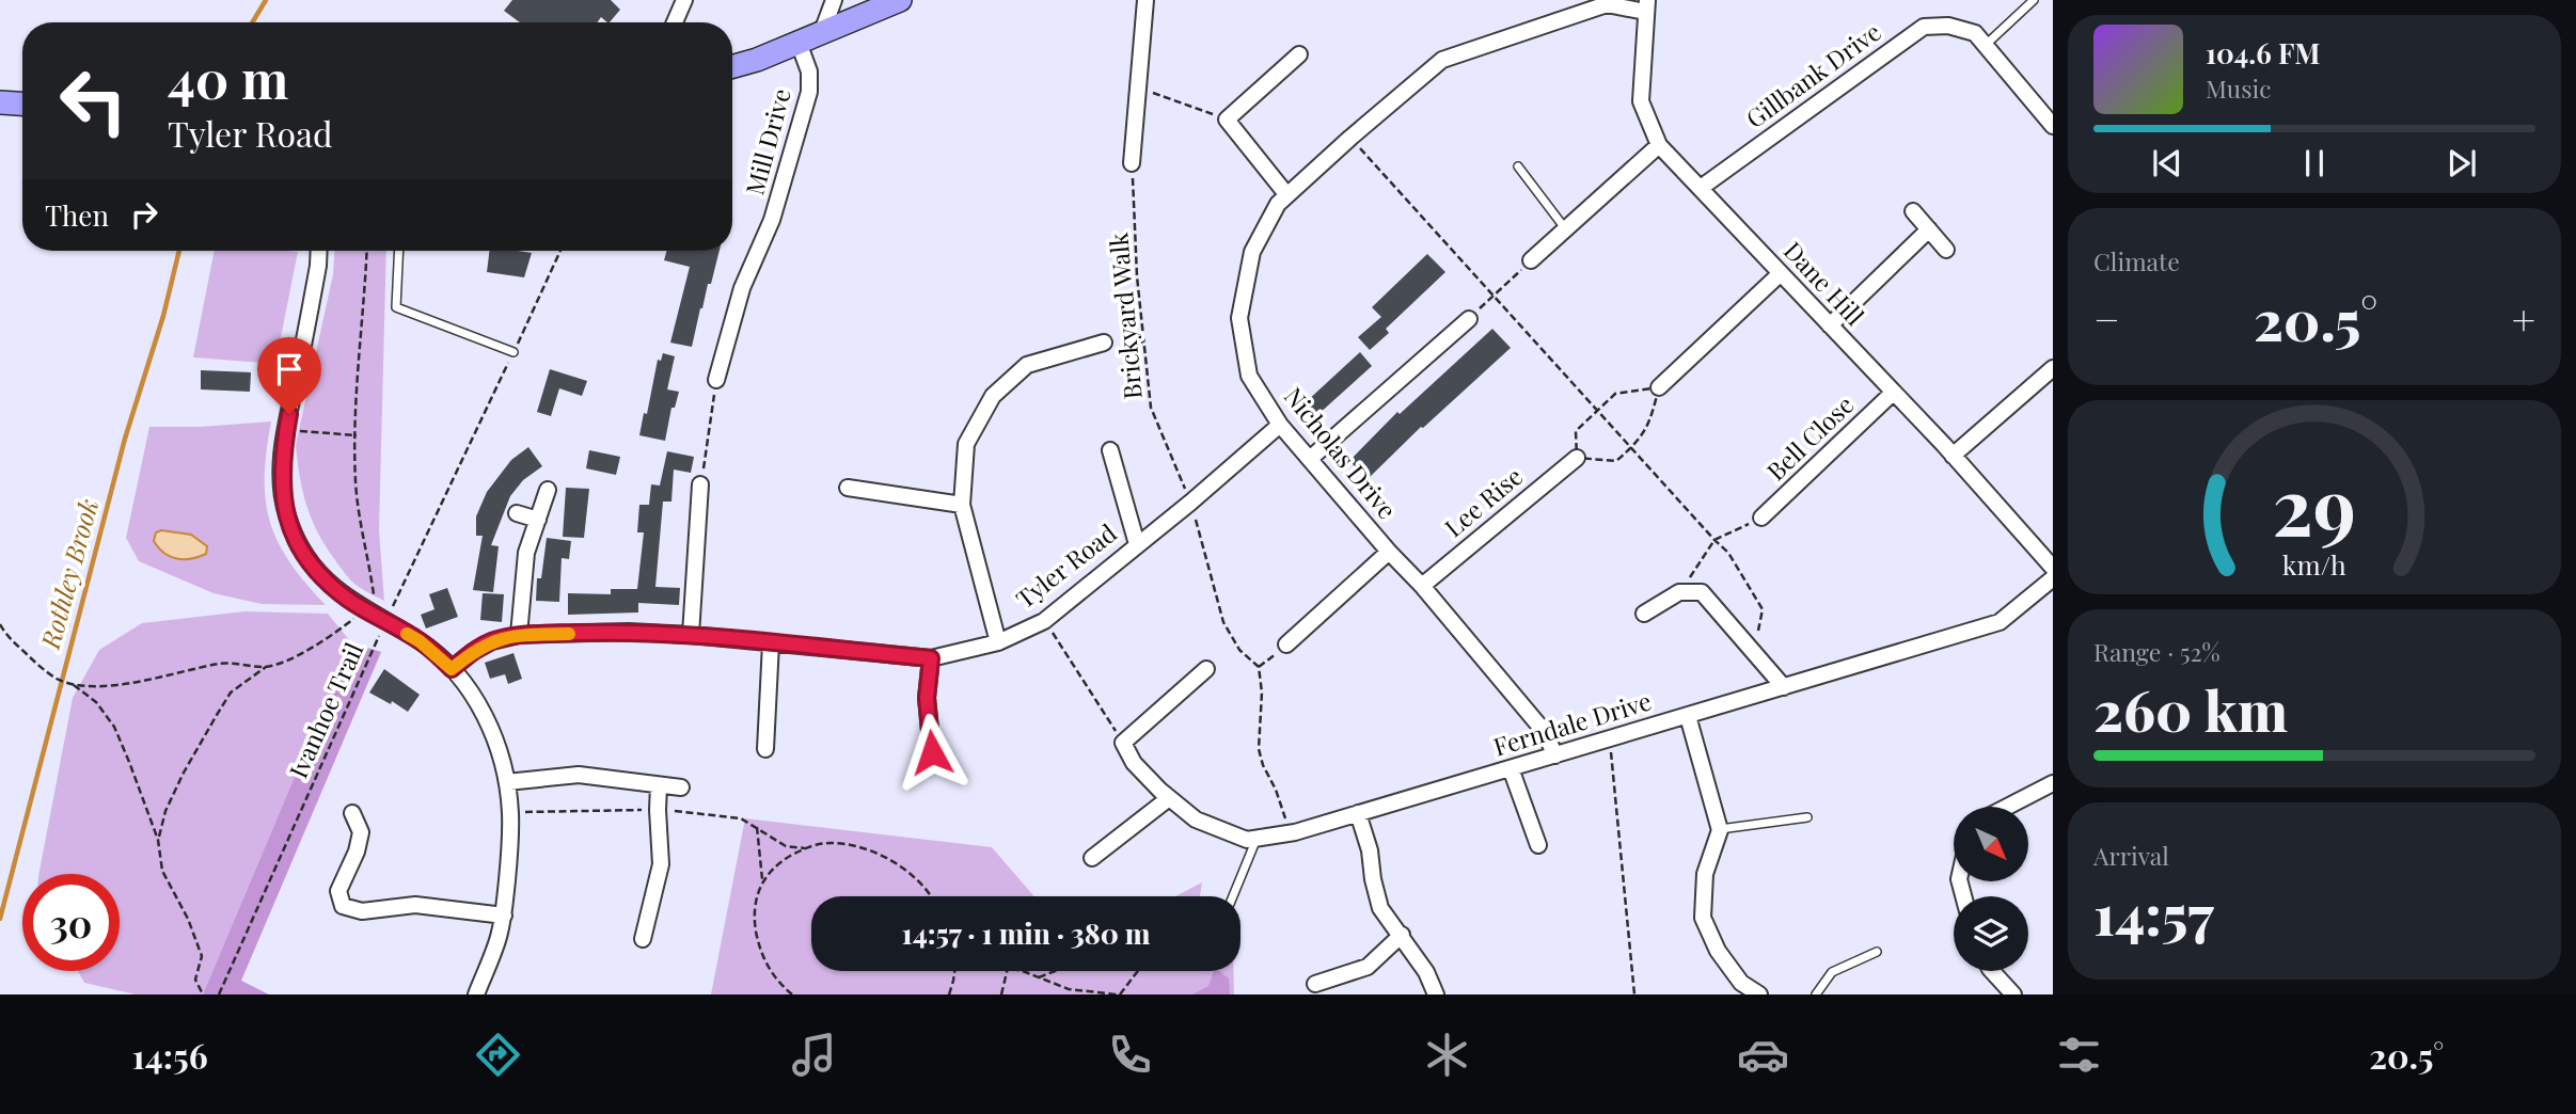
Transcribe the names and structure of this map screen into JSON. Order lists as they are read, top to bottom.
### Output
{
  "streets": {
    "street": [
      "Gillbank Drive",
      "Mill Drive",
      "Dane Hill",
      "Bell Close",
      "Nicholas Drive",
      "Lee Rise",
      "Tyler Road",
      "Ferndale Drive"
    ],
    "path": ["Brickyard Walk", "Ivanhoe Trail"]
  },
  "crossings": [
    ["Gillbank Drive", "Dane Hill"],
    ["Dane Hill", "Bell Close"],
    ["Dane Hill", "Nicholas Drive"],
    ["Brickyard Walk", "Tyler Road"],
    ["Nicholas Drive", "Lee Rise"],
    ["Nicholas Drive", "Tyler Road"],
    ["Nicholas Drive", "Ferndale Drive"]
  ],
  "water": ["Rothley Brook"],
  "north": "bottom right",
  "page": {
    "turn": ["40 m", "Tyler Road"],
    "song": ["104.6 FM", "Music"],
    "then": "Then",
    "tile": [
      "Climate",
      ["Range · 52%", "260 km"],
      ["Arrival", "14:57"]
    ],
    "heat": ["−", "20.5°", "+"],
    "limit": "30",
    "trip": "14:57 · 1 min · 380 m",
    "tabs": ["14:56", "20.5°"],
    "gauge": ["29", "km/h"]
  }
}
